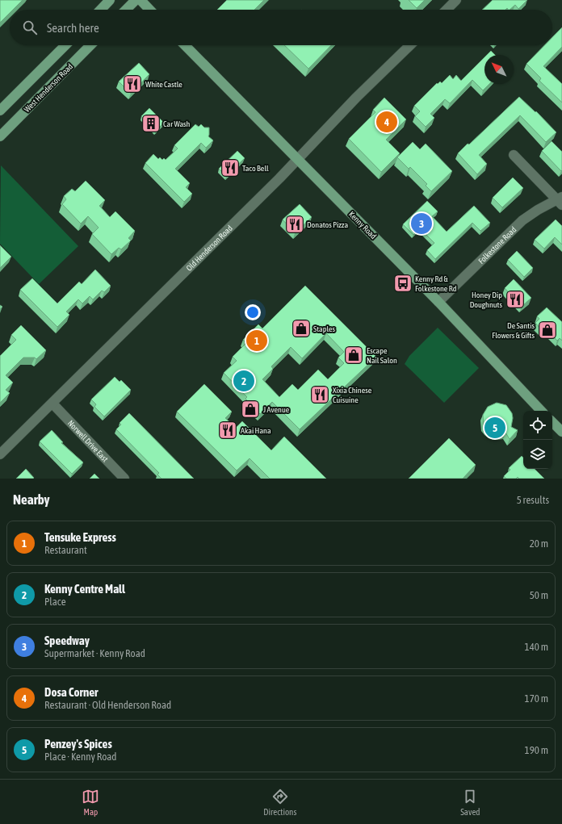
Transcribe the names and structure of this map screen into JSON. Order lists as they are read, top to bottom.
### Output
{
  "streets": {
    "main road": ["West Henderson Road", "Kenny Road"],
    "street": ["Folkestone Road", "Old Henderson Road", "Norwell Drive East"]
  },
  "crossings": [
    ["Kenny Road", "Folkestone Road"],
    ["Kenny Road", "Old Henderson Road"],
    ["Old Henderson Road", "Norwell Drive East"]
  ],
  "places": {
    "restaurant": [
      "White Castle",
      "Taco Bell",
      "Donatos Pizza",
      "Honey Dip Doughnuts",
      "Xixia Chinese Cuisuine",
      "Akai Hana"
    ],
    "building": ["Car Wash"],
    "bus stop": ["Kenny Rd & Folkestone Rd"],
    "shop": [
      "Staples",
      "De Santis Flowers & Gifts",
      "Escape Nail Salon",
      "J Avenue"
    ]
  },
  "north": "top left",
  "page": {
    "search": "Search here",
    "pins": [
      "4",
      "3",
      "1",
      "2",
      "5"
    ],
    "heading": ["Nearby", "5 results"],
    "list": [
      {
        "mark": "1",
        "name": "Tensuke Express",
        "note": "Restaurant",
        "value": "20 m"
      },
      {
        "mark": "2",
        "name": "Kenny Centre Mall",
        "note": "Place",
        "value": "50 m"
      },
      {
        "mark": "3",
        "name": "Speedway",
        "note": "Supermarket · Kenny Road",
        "value": "140 m"
      },
      {
        "mark": "4",
        "name": "Dosa Corner",
        "note": "Restaurant · Old Henderson Road",
        "value": "170 m"
      },
      {
        "mark": "5",
        "name": "Penzey's Spices",
        "note": "Place · Kenny Road",
        "value": "190 m"
      }
    ],
    "nav": ["Map", "Directions", "Saved"]
  }
}
